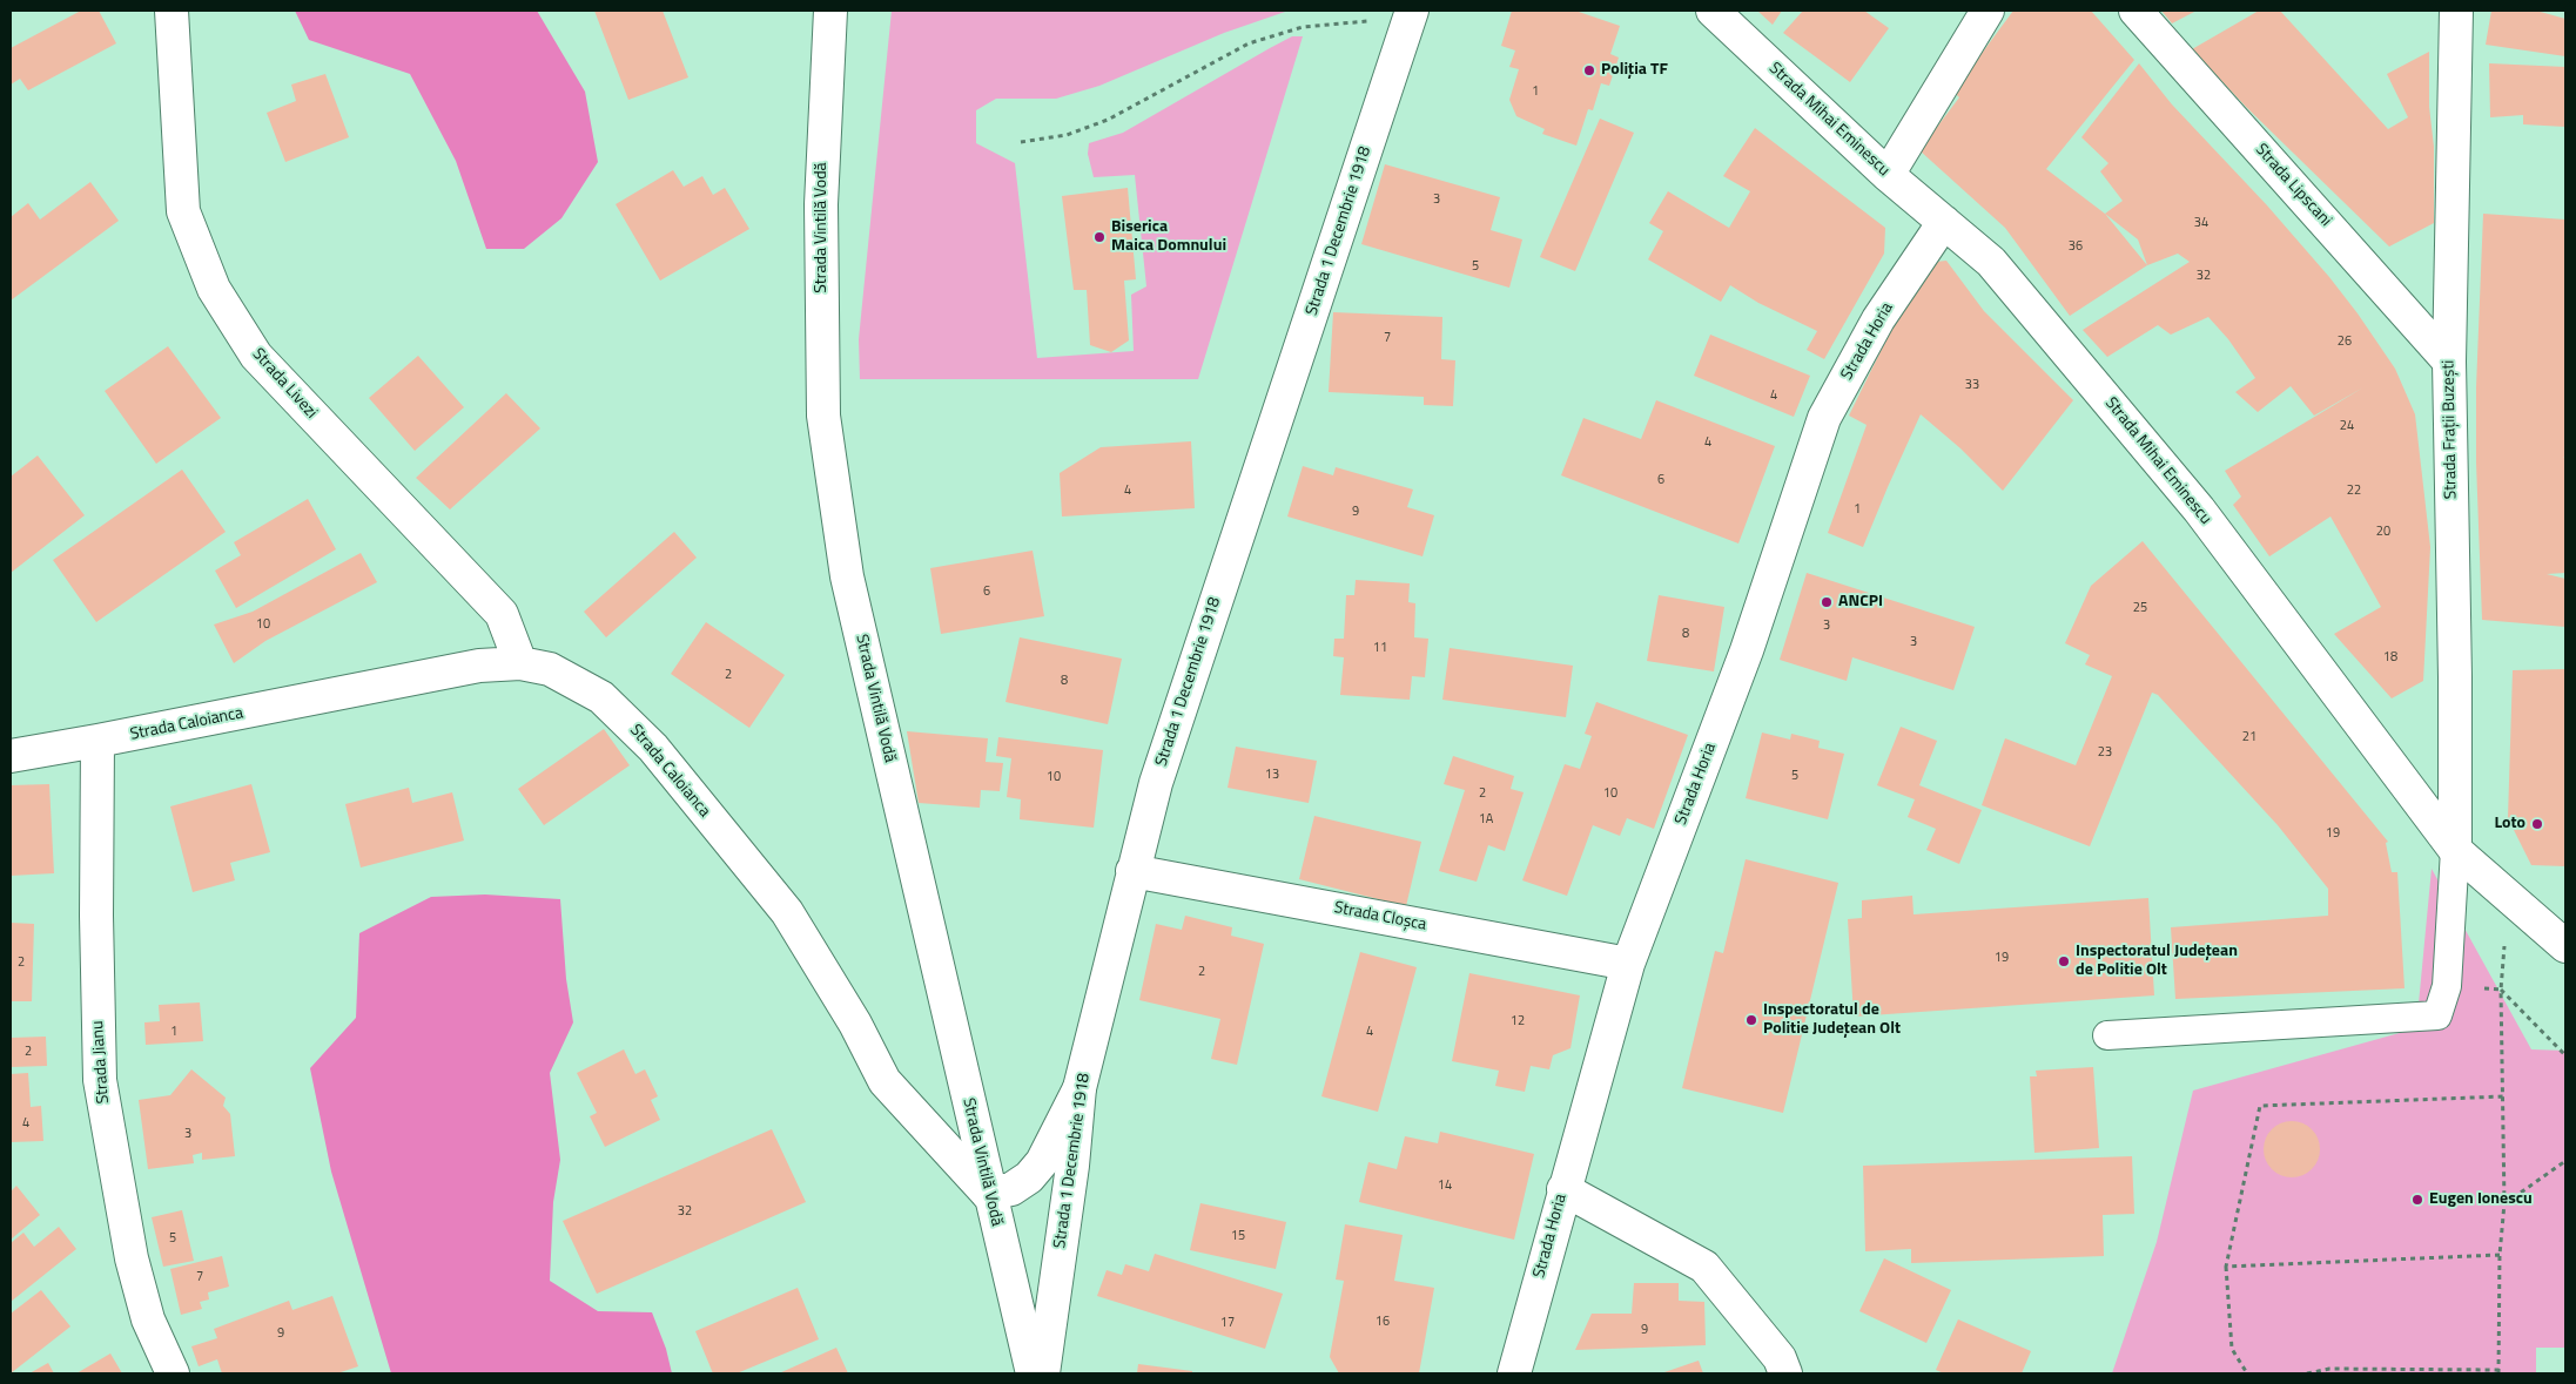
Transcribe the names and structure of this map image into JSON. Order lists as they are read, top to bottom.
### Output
{
  "streets": {
    "street": [
      "Strada Mihai Eminescu",
      "Strada Lipscani",
      "Strada Vintilă Vodă",
      "Strada 1 Decembrie 1918",
      "Strada Horia",
      "Strada Livezi",
      "Strada Frații Buzești",
      "Strada Caloianca",
      "Strada Cloșca",
      "Strada Jianu"
    ]
  },
  "crossings": [
    ["Strada Mihai Eminescu", "Strada Horia"],
    ["Strada Mihai Eminescu", "Strada Frații Buzești"],
    ["Strada Lipscani", "Strada Frații Buzești"],
    ["Strada Vintilă Vodă", "Strada Caloianca"],
    ["Strada 1 Decembrie 1918", "Strada Cloșca"],
    ["Strada Horia", "Strada Cloșca"],
    ["Strada Livezi", "Strada Caloianca"],
    ["Strada Caloianca", "Strada Jianu"]
  ],
  "places": [
    "Poliția TF",
    "Biserica Maica Domnului",
    "ANCPI",
    "Loto",
    "Inspectoratul Județean de Politie Olt",
    "Inspectoratul de Politie Județean Olt",
    "Eugen Ionescu"
  ],
  "house_numbers": [
    "1",
    "3",
    "34",
    "36",
    "5",
    "32",
    "7",
    "26",
    "33",
    "4",
    "24",
    "4",
    "6",
    "4",
    "22",
    "1",
    "9",
    "20",
    "6",
    "25",
    "10",
    "3",
    "8",
    "3",
    "11",
    "18",
    "2",
    "8",
    "21",
    "23",
    "13",
    "5",
    "10",
    "2",
    "10",
    "1A",
    "19",
    "19",
    "2",
    "2",
    "12",
    "1",
    "4",
    "2",
    "4",
    "3",
    "14",
    "32",
    "15",
    "5",
    "7",
    "16",
    "17",
    "9",
    "9"
  ]
}
